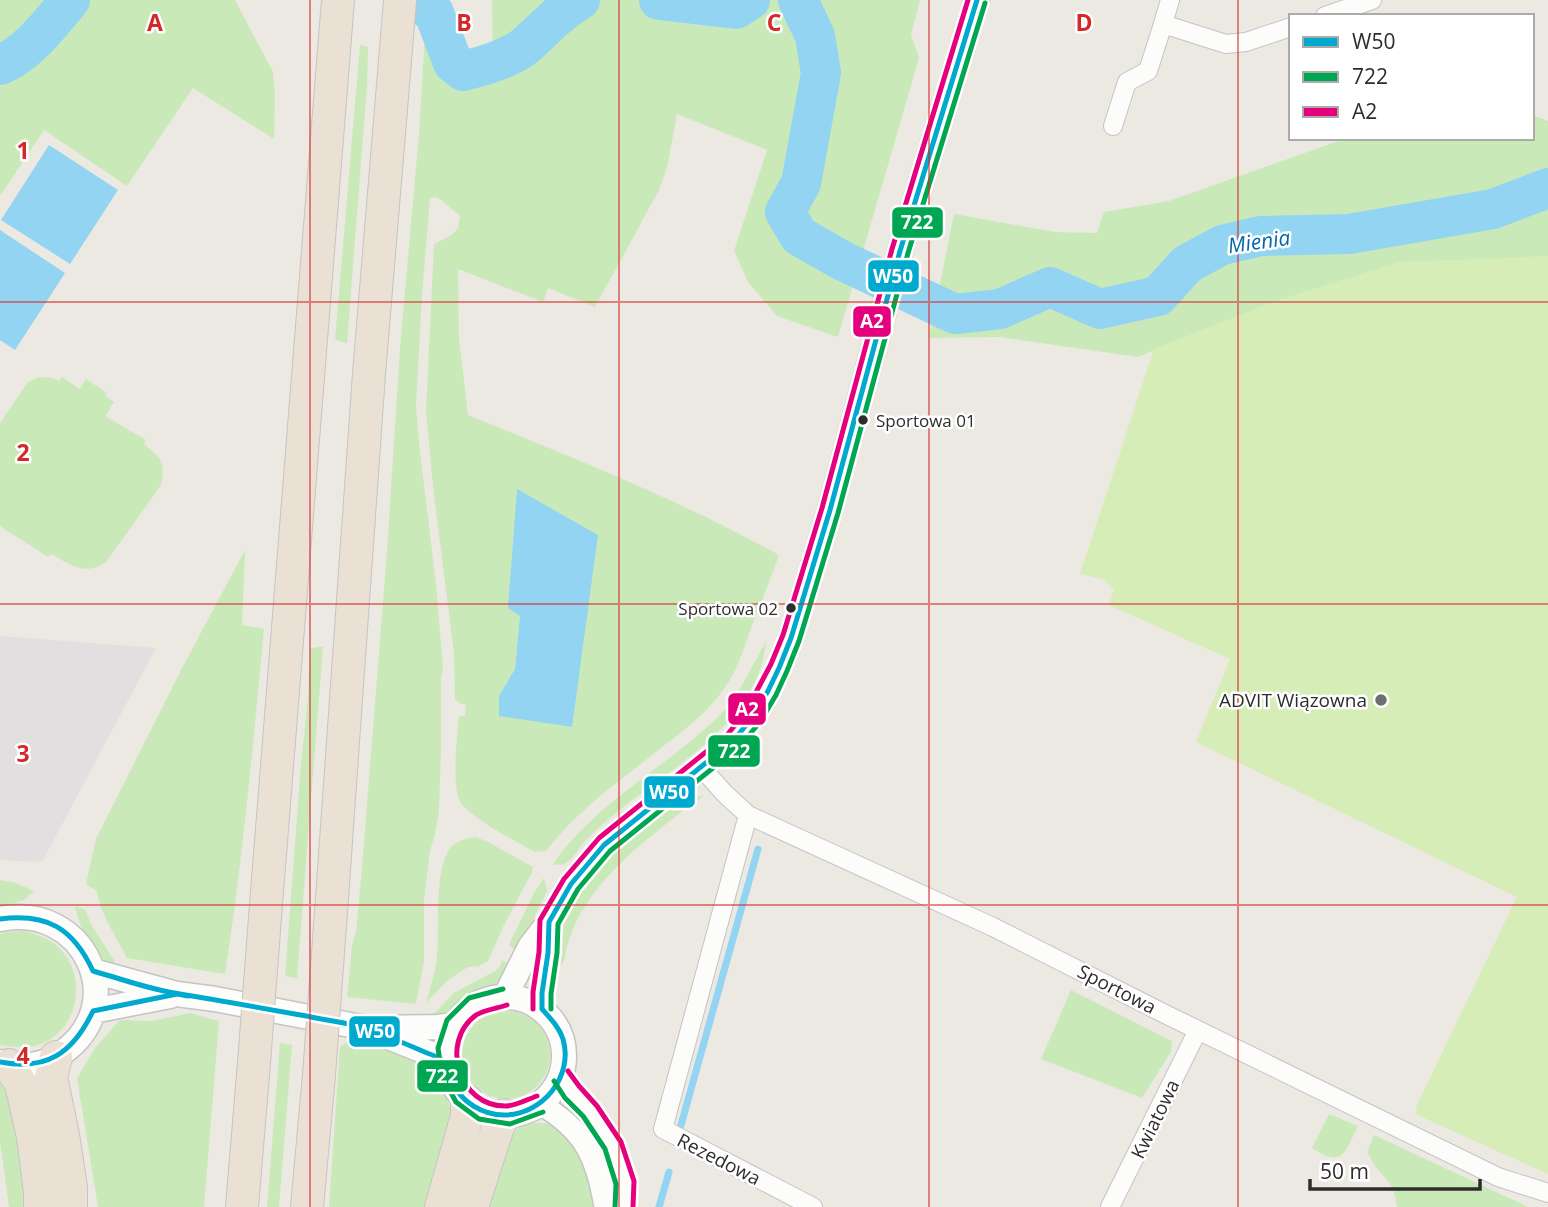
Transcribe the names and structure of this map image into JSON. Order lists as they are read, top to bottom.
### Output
{
  "streets": {
    "street": ["Sportowa", "Kwiatowa", "Rezedowa"]
  },
  "crossings": [
    ["Sportowa", "Kwiatowa"],
    ["Sportowa", "Rezedowa"]
  ],
  "water": ["Mienia"],
  "places": ["Sportowa 01", "Sportowa 02", "ADVIT Wiązowna"],
  "lines": ["transit line W50", "transit line A2", "transit line 722"],
  "legend": ["W50", "722", "A2"],
  "scale_bar": "50 m",
  "grid": {
    "columns": [
      "A",
      "B",
      "C",
      "D"
    ],
    "rows": [
      "1",
      "2",
      "3",
      "4"
    ]
  }
}
